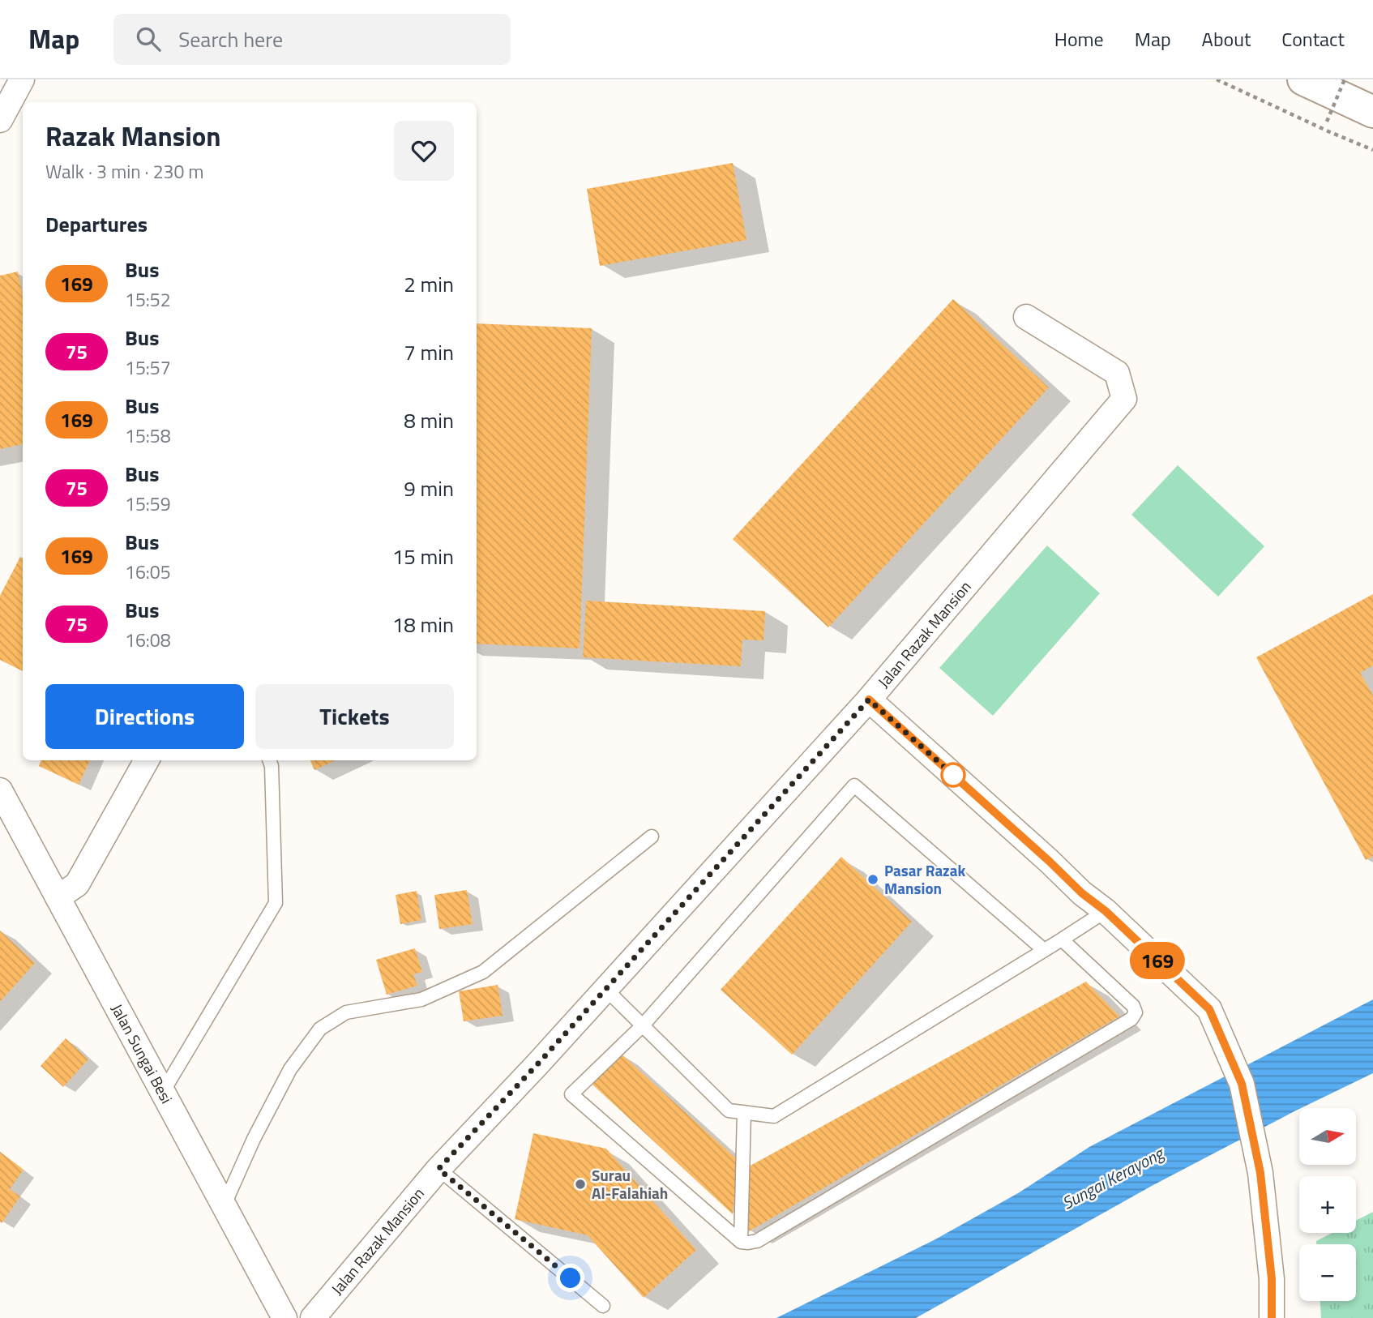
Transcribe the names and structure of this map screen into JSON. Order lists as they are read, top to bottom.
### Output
{
  "streets": {
    "street": ["Jalan Razak Mansion", "Jalan Sungai Besi"]
  },
  "water": ["Sungai Kerayong"],
  "places": ["Pasar Razak Mansion", "Surau Al-Falahiah"],
  "lines": ["bus line 169"],
  "north": "right",
  "page": {
    "header": "Map",
    "search": "Search here",
    "nav": [
      "Home",
      "Map",
      "About",
      "Contact"
    ],
    "on_map": "169",
    "heading": [
      ["Razak Mansion", "Walk · 3 min · 230 m"],
      "Departures"
    ],
    "list": [
      {
        "mark": "169",
        "name": "Bus",
        "note": "15:52",
        "value": "2 min"
      },
      {
        "mark": "75",
        "name": "Bus",
        "note": "15:57",
        "value": "7 min"
      },
      {
        "mark": "169",
        "name": "Bus",
        "note": "15:58",
        "value": "8 min"
      },
      {
        "mark": "75",
        "name": "Bus",
        "note": "15:59",
        "value": "9 min"
      },
      {
        "mark": "169",
        "name": "Bus",
        "note": "16:05",
        "value": "15 min"
      },
      {
        "mark": "75",
        "name": "Bus",
        "note": "16:08",
        "value": "18 min"
      }
    ],
    "buttons": ["Directions", "Tickets"],
    "map_buttons": ["+", "−"]
  }
}
